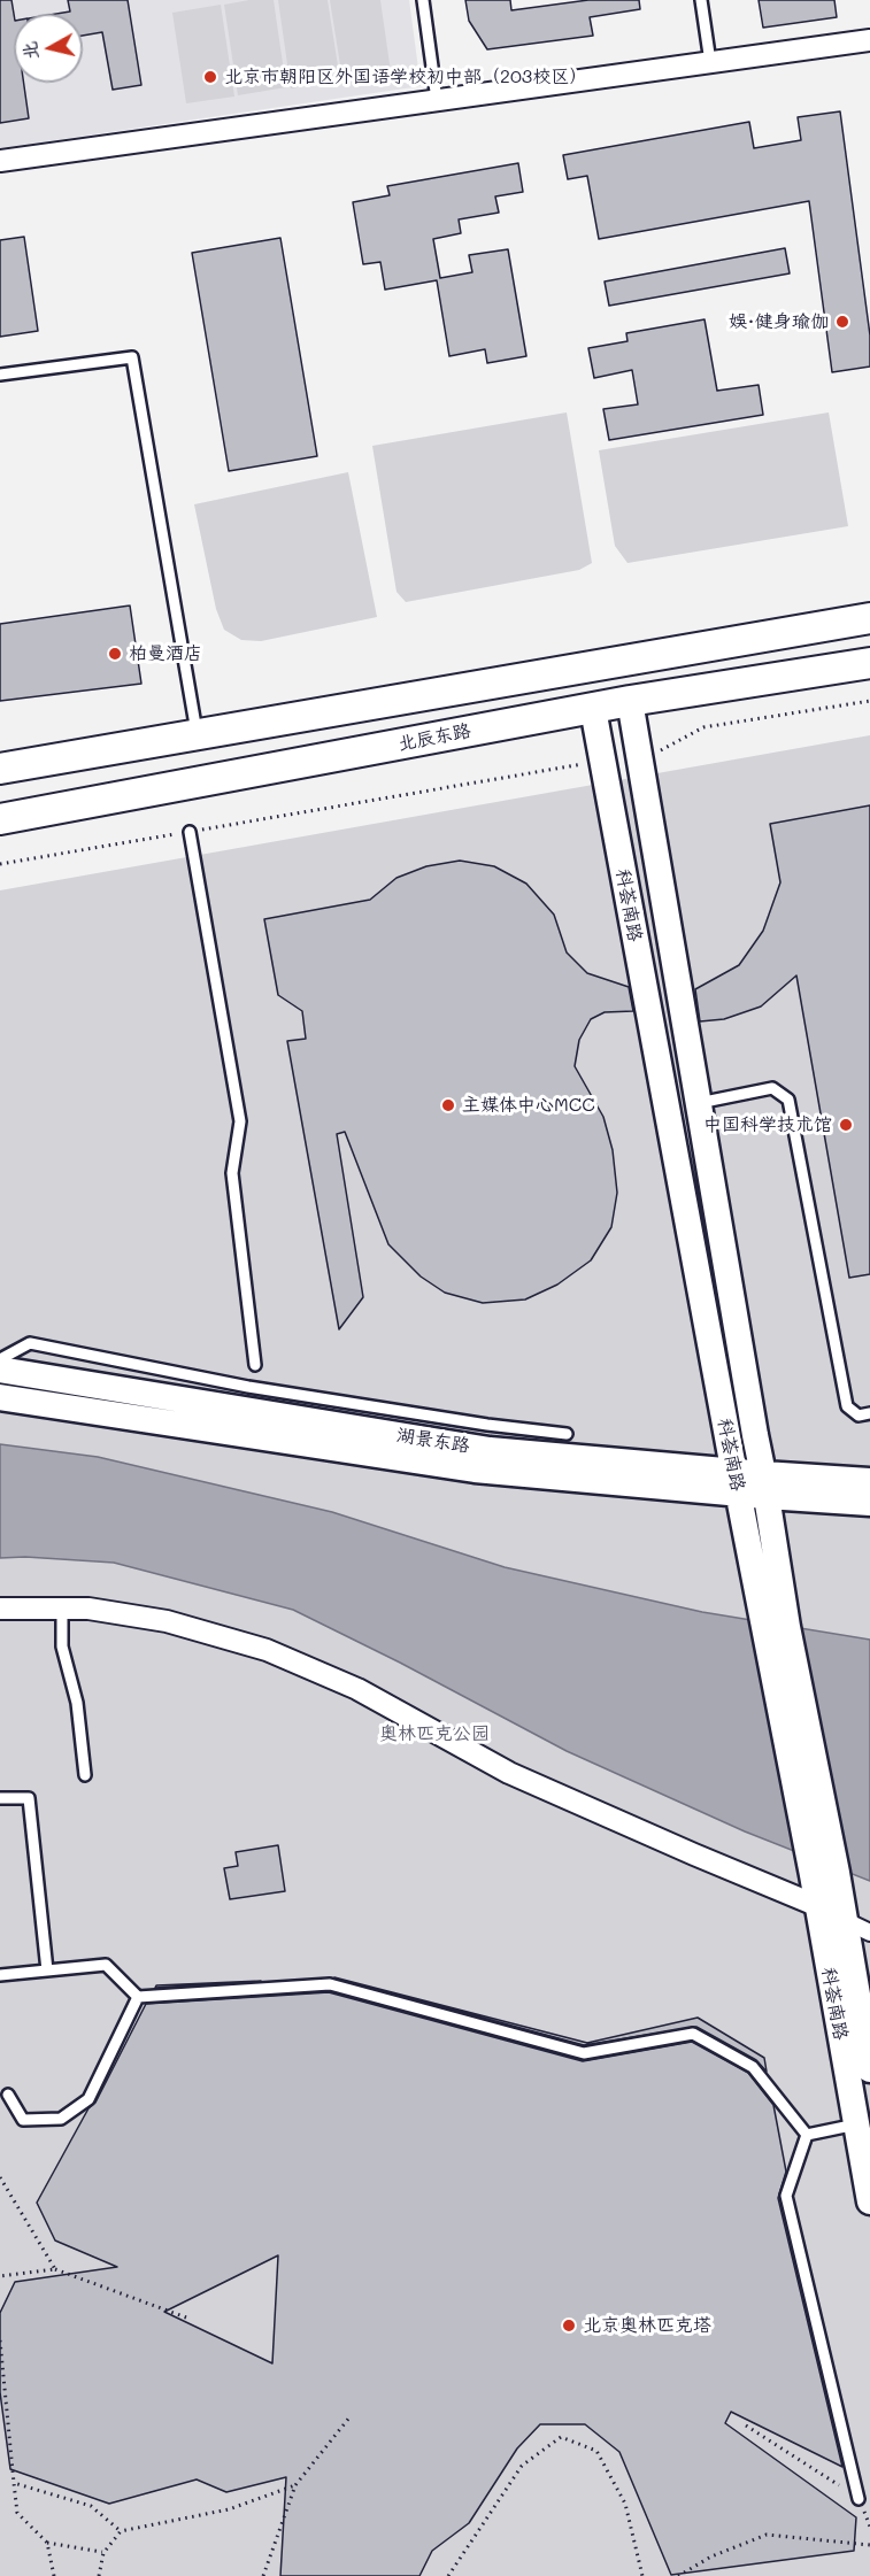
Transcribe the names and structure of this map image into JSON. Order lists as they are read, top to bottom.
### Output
{
  "streets": {
    "main road": ["北辰东路"],
    "street": ["科荟南路", "湖景东路"]
  },
  "crossings": [
    ["北辰东路", "科荟南路"],
    ["科荟南路", "湖景东路"]
  ],
  "parks": ["奥林匹克公园"],
  "places": [
    "北京市朝阳区外国语学校初中部（203校区）",
    "娱·健身瑜伽",
    "柏曼酒店",
    "主媒体中心MCC",
    "中国科学技术馆",
    "北京奥林匹克塔"
  ],
  "north": "left"
}
